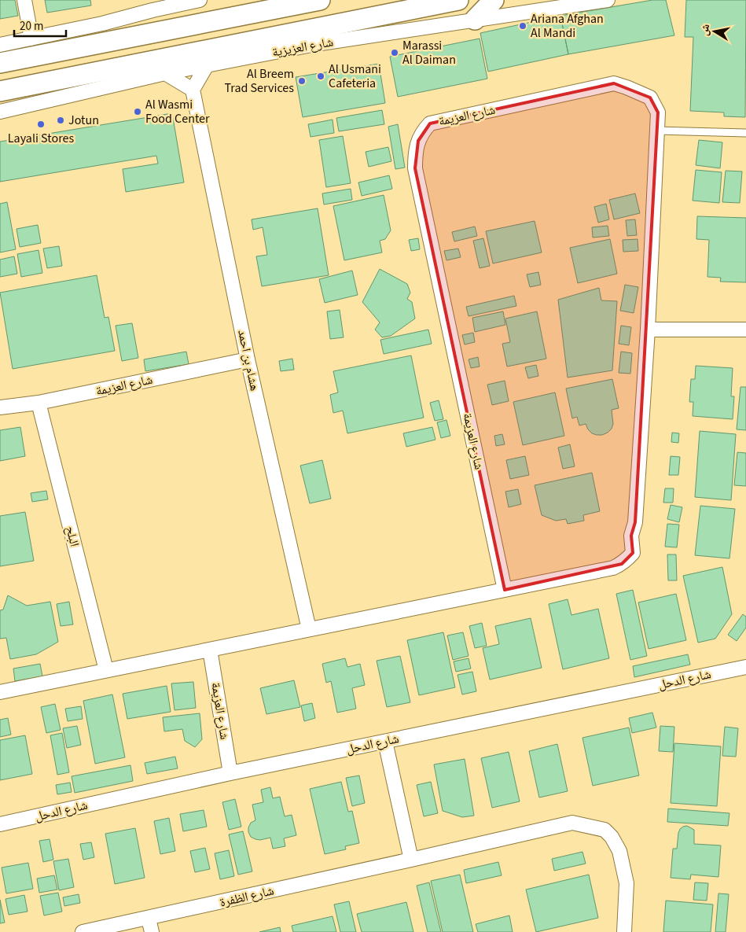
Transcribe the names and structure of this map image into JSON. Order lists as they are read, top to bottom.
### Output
{
  "streets": {
    "main road": ["شارع العزيزية"],
    "street": [
      "شارع العزيمة",
      "هشام بن احمد",
      "البلح",
      "شارع الدحل",
      "شارع الظفرة"
    ]
  },
  "crossings": [
    ["شارع العزيمة", "هشام بن احمد"],
    ["شارع العزيمة", "البلح"],
    ["شارع العزيمة", "شارع الدحل"]
  ],
  "places": [
    "Ariana Afghan Al Mandi",
    "Marassi Al Daiman",
    "Al Usmani Cafeteria",
    "Al Breem Trad Services",
    "Al Wasmi Food Center",
    "Jotun",
    "Layali Stores"
  ],
  "scale_bar": "20 m",
  "north": "left"
}
